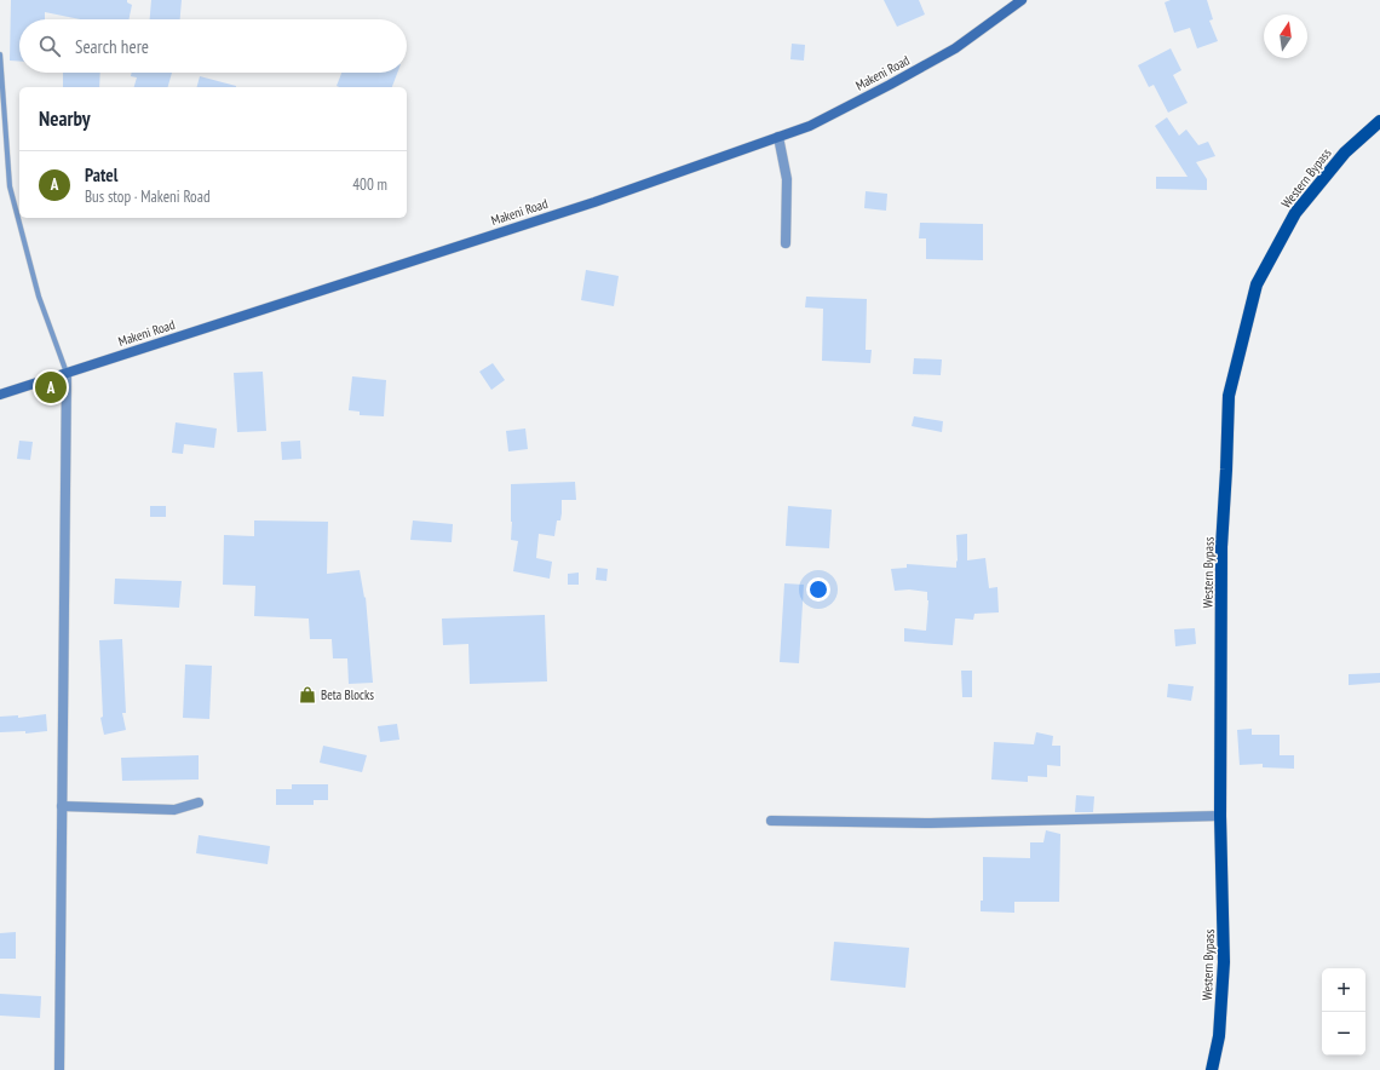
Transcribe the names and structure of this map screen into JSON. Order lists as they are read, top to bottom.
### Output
{
  "streets": {
    "main road": ["Makeni Road", "Western Bypass"]
  },
  "places": {
    "shop": ["Beta Blocks"]
  },
  "north": "top",
  "page": {
    "search": "Search here",
    "heading": "Nearby",
    "list": [
      {
        "mark": "A",
        "name": "Patel",
        "note": "Bus stop · Makeni Road",
        "value": "400 m"
      }
    ],
    "pins": "A",
    "map_buttons": ["+", "−"]
  }
}
